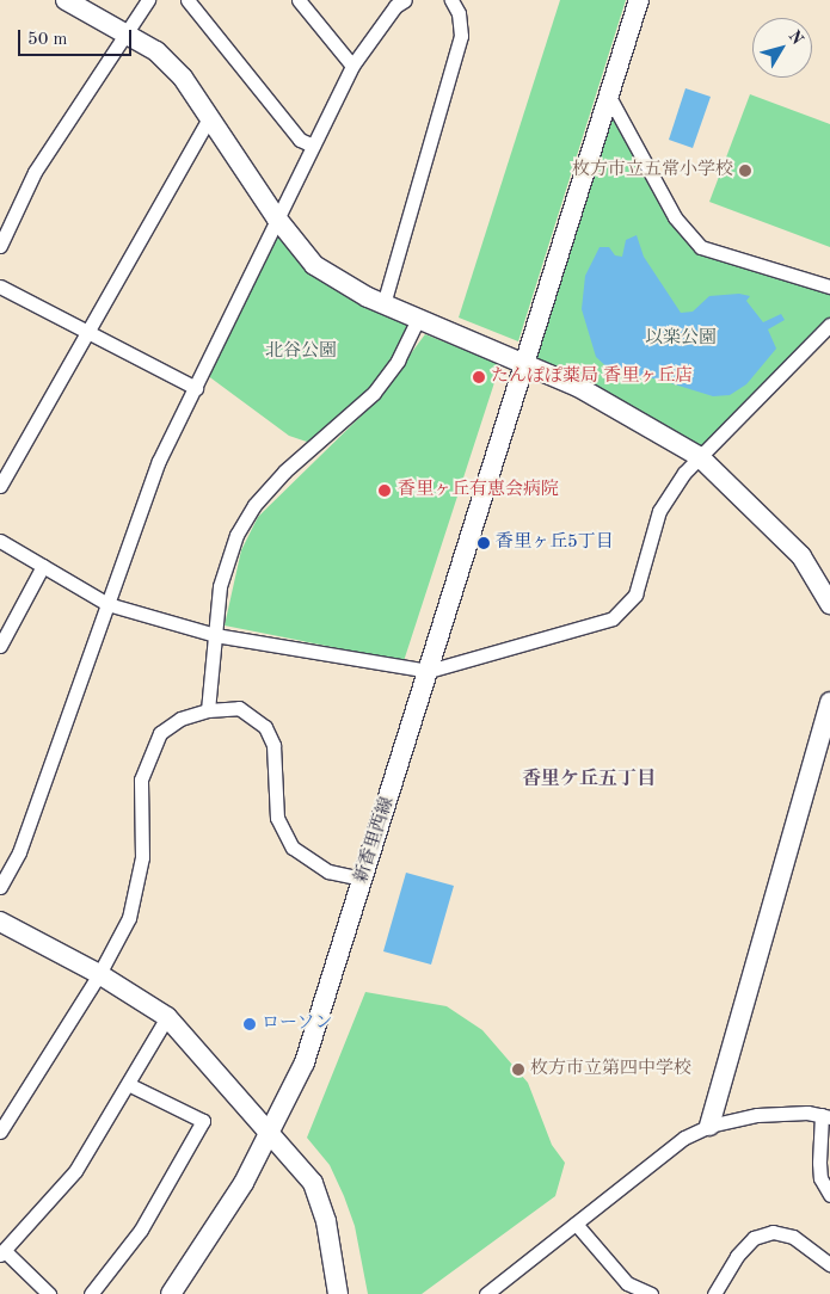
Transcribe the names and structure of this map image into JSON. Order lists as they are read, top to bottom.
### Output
{
  "streets": {
    "street": ["新香里西線"]
  },
  "districts": ["香里ケ丘五丁目"],
  "parks": ["以楽公園", "北谷公園"],
  "places": [
    "枚方市立五常小学校",
    "たんぽぽ薬局 香里ヶ丘店",
    "香里ヶ丘有恵会病院",
    "香里ヶ丘5丁目",
    "ローソン",
    "枚方市立第四中学校"
  ],
  "scale_bar": "50 m",
  "north": "top right"
}
